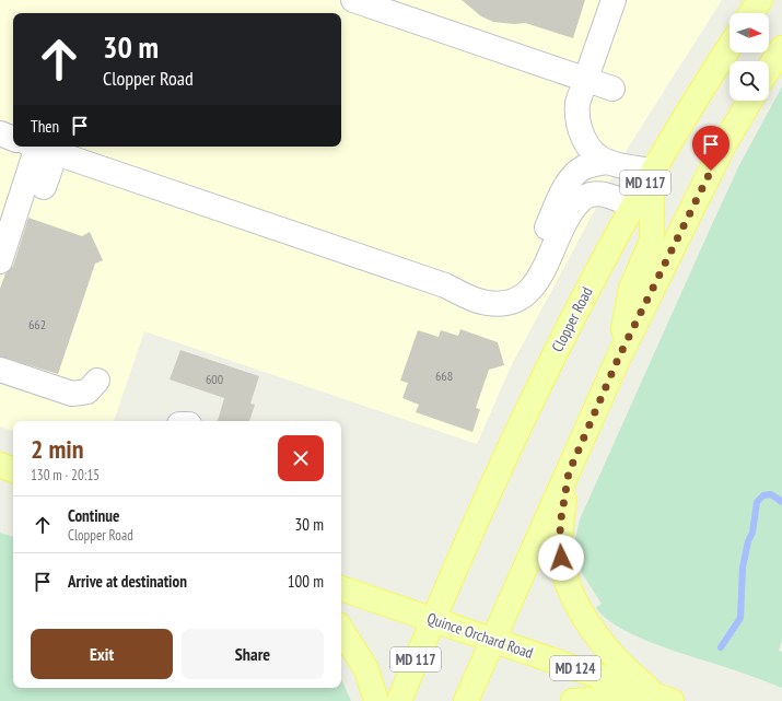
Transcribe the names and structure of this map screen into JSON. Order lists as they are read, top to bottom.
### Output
{
  "streets": {
    "main road": [
      "MD 117",
      "Clopper Road",
      "Quince Orchard Road",
      "MD 124"
    ]
  },
  "crossings": [
    ["MD 117", "Clopper Road"],
    ["MD 117", "Quince Orchard Road"],
    ["Clopper Road", "Quince Orchard Road"]
  ],
  "house_numbers": ["662", "668", "600"],
  "north": "right",
  "page": {
    "turn": ["30 m", "Clopper Road"],
    "then": "Then",
    "heading": ["2 min", "130 m · 20:15"],
    "list": [
      {
        "name": "Continue",
        "note": "Clopper Road",
        "value": "30 m"
      },
      {
        "name": "Arrive at destination",
        "value": "100 m"
      }
    ],
    "buttons": ["Exit", "Share"]
  }
}
